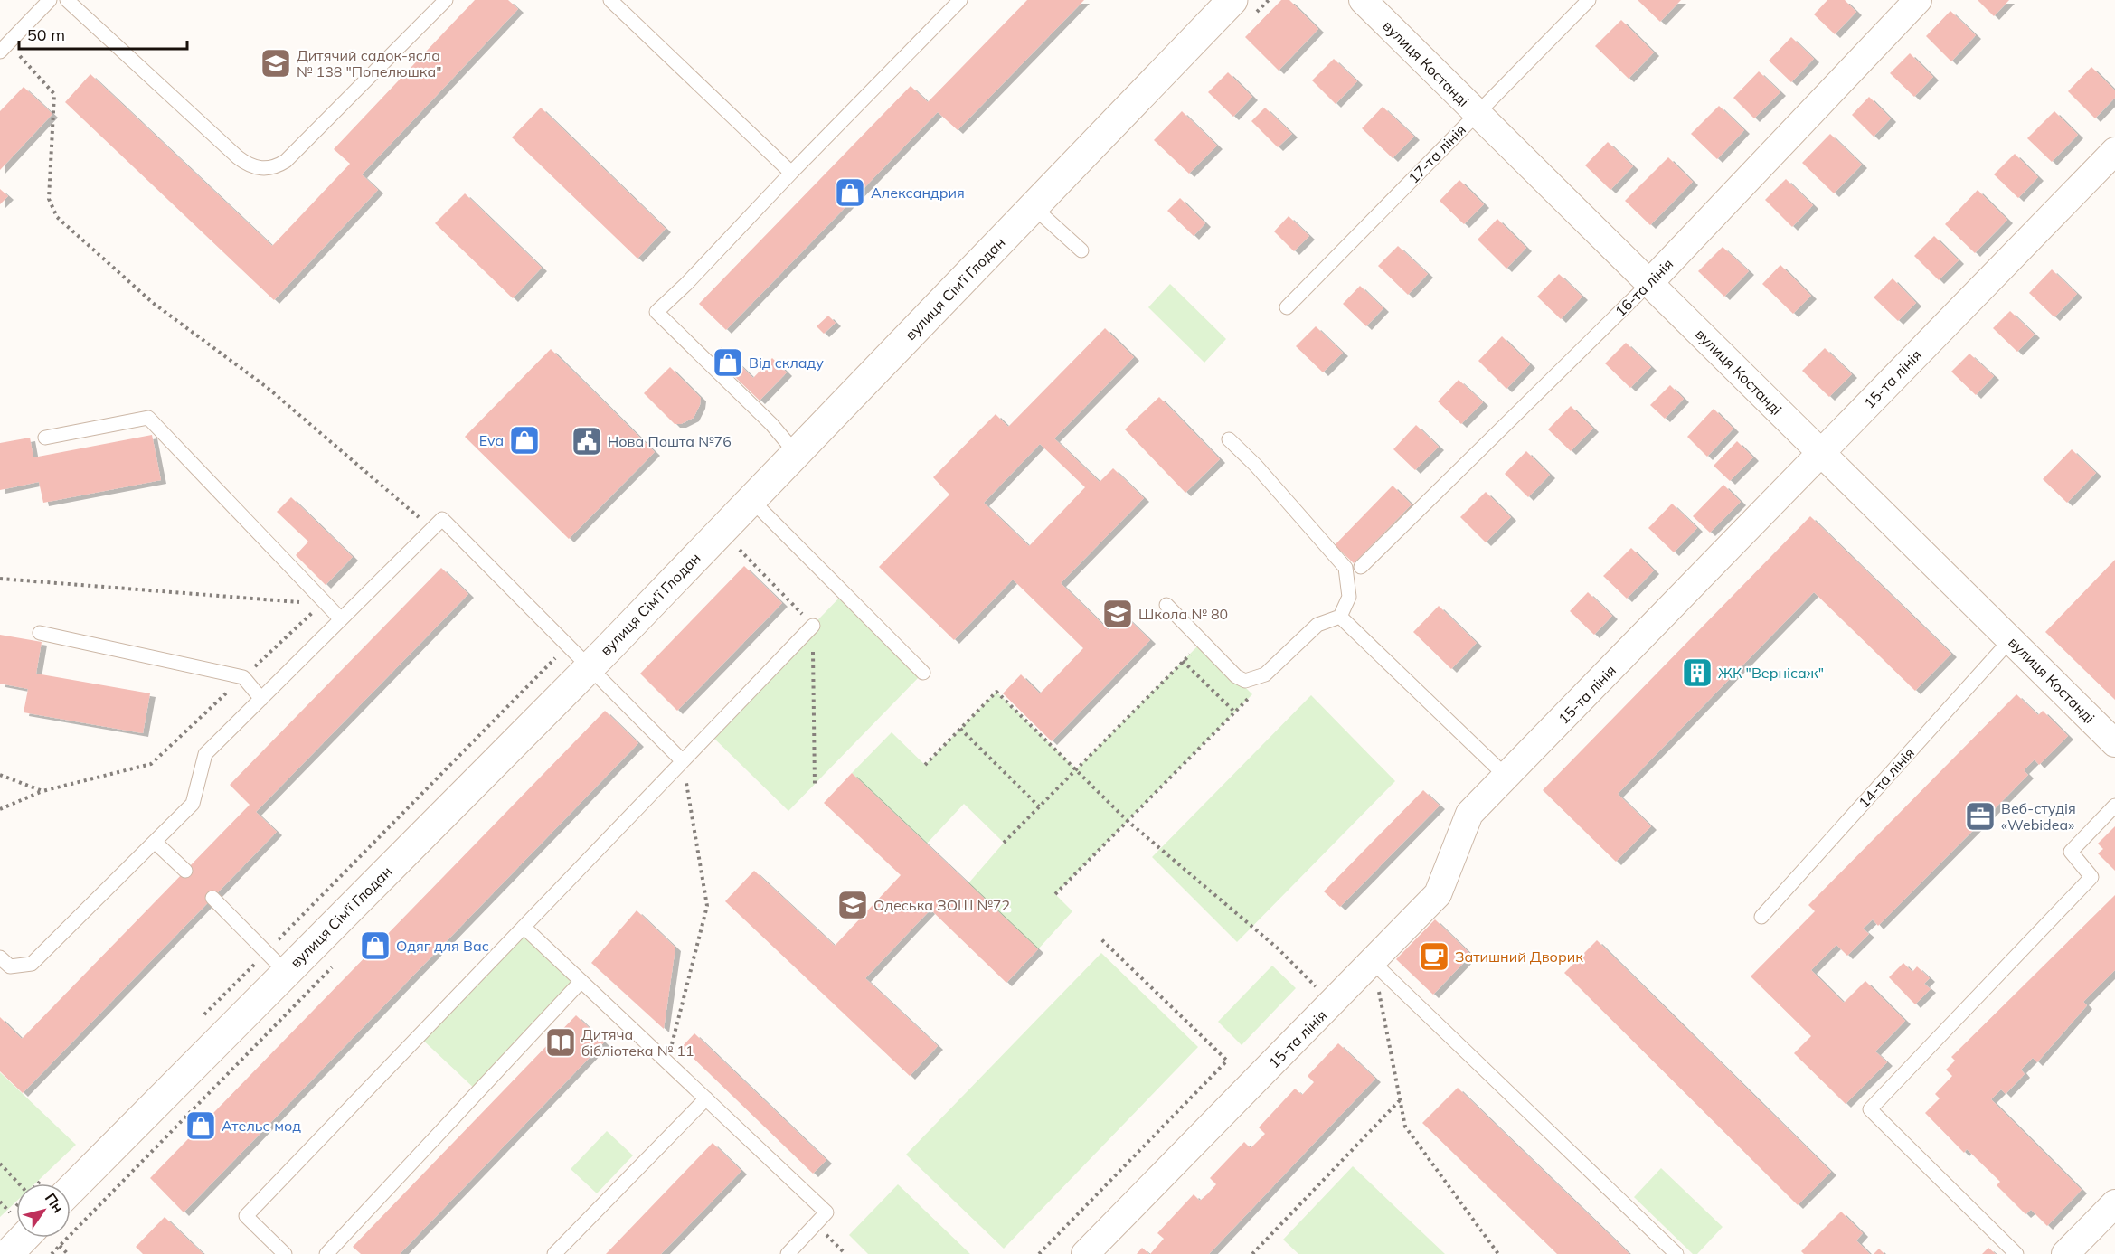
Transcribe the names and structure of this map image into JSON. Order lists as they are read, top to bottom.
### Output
{
  "streets": {
    "street": [
      "вулиця Костанді",
      "16-та лінія",
      "вулиця Сім'ї Глодан",
      "15-та лінія"
    ],
    "lane": ["17-та лінія", "14-та лінія"]
  },
  "crossings": [
    ["вулиця Костанді", "17-та лінія"],
    ["вулиця Костанді", "16-та лінія"],
    ["вулиця Костанді", "15-та лінія"],
    ["вулиця Костанді", "14-та лінія"]
  ],
  "places": {
    "school or university": ["Дитячий садок-ясла № 138 \"Попелюшка\"", "Школа № 80", "Одеська ЗОШ №72"],
    "shop": [
      "Александрия",
      "Від складу",
      "Eva",
      "Одяг для Вас",
      "Ательє мод"
    ],
    "public building": ["Нова Пошта №76"],
    "building": ["ЖК \"Вернісаж\""],
    "office": ["Веб-студія «Webidea»"],
    "cafe": ["Затишний Дворик"],
    "library": ["Дитяча бібліотека № 11"]
  },
  "scale_bar": "50 m",
  "north": "top right"
}
